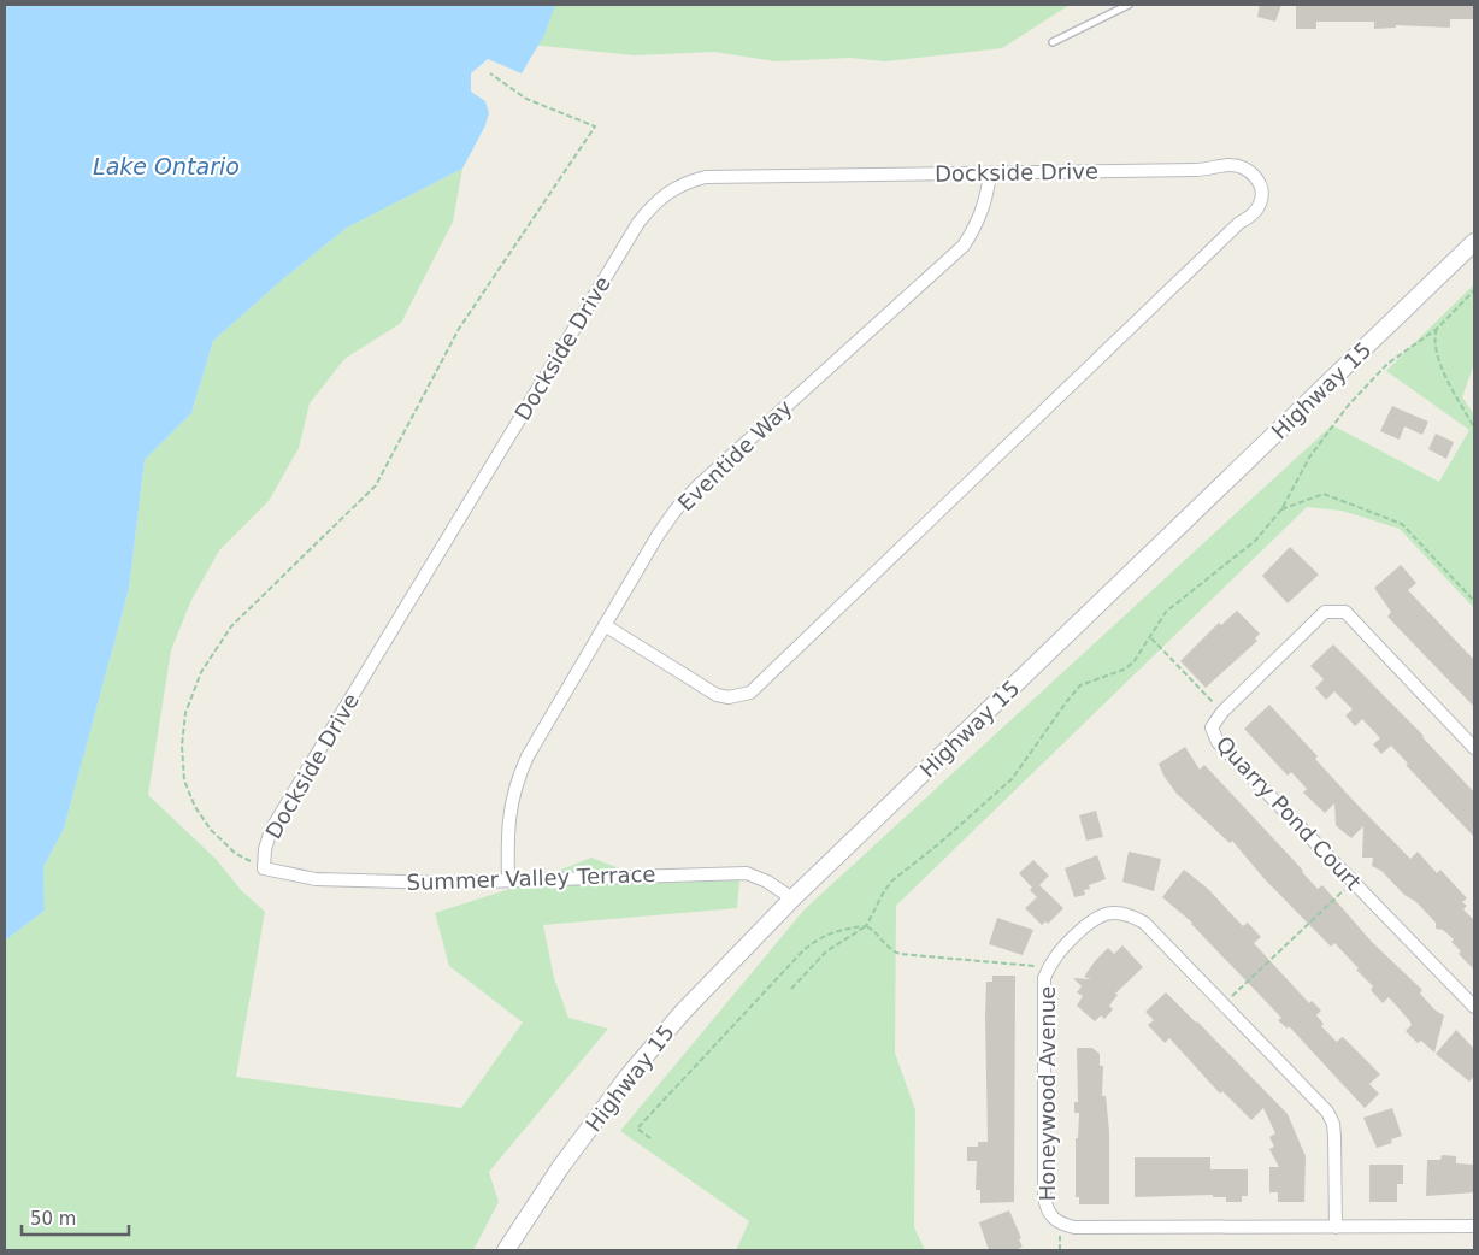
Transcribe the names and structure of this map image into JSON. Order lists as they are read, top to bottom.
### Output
{
  "streets": {
    "main road": ["Highway 15"],
    "street": [
      "Dockside Drive",
      "Eventide Way",
      "Quarry Pond Court",
      "Summer Valley Terrace",
      "Honeywood Avenue"
    ]
  },
  "crossings": [
    ["Dockside Drive", "Eventide Way"],
    ["Dockside Drive", "Summer Valley Terrace"],
    ["Highway 15", "Summer Valley Terrace"],
    ["Eventide Way", "Summer Valley Terrace"]
  ],
  "water": ["Lake Ontario"],
  "scale_bar": "50 m"
}
